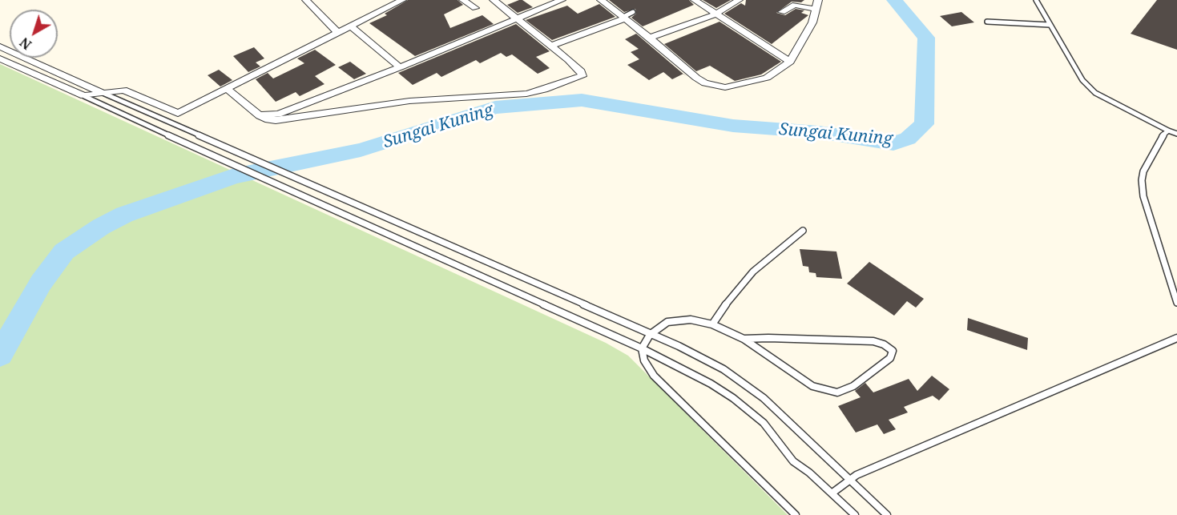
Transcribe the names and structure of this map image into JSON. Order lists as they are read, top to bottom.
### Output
{
  "water": ["Sungai Kuning"],
  "north": "bottom left"
}
